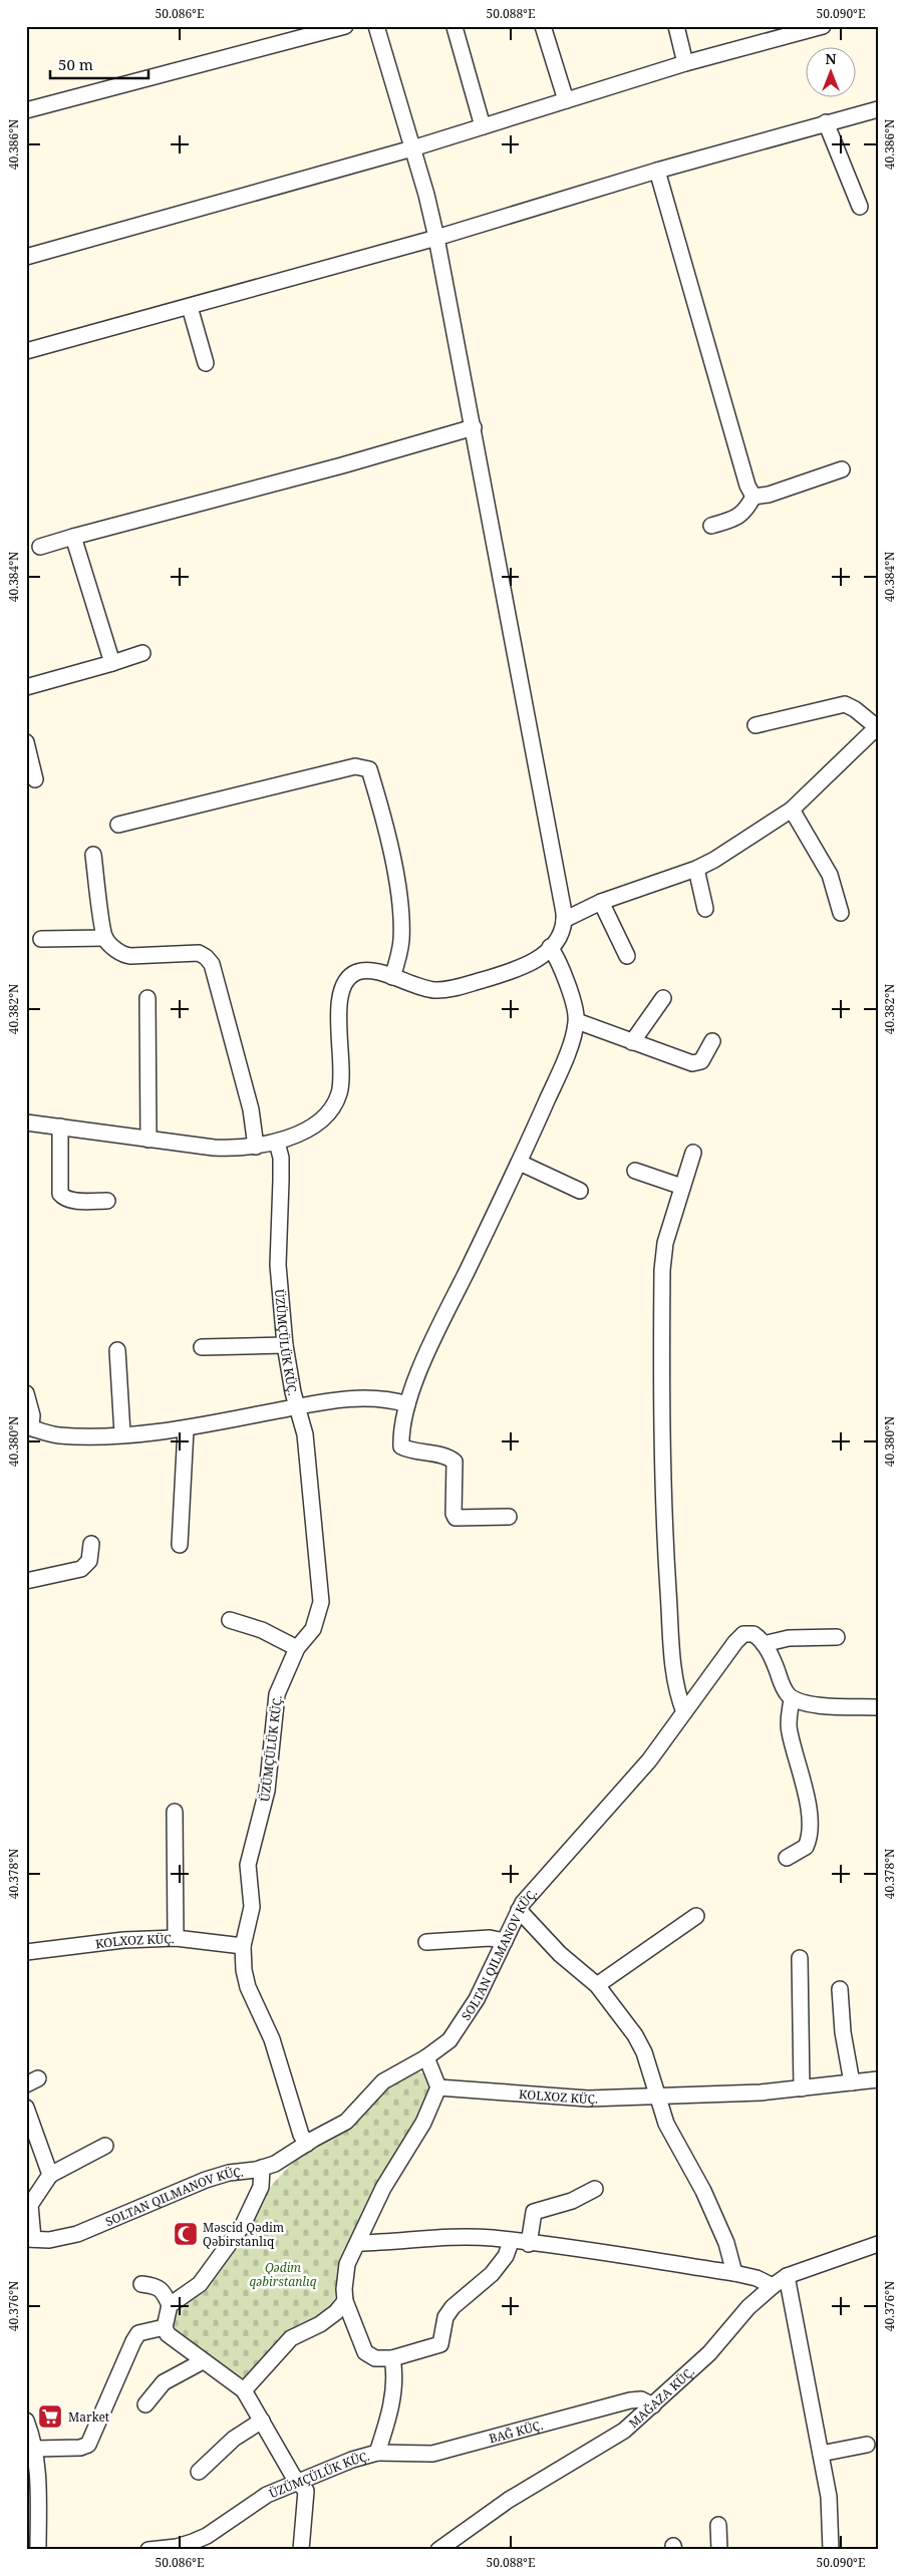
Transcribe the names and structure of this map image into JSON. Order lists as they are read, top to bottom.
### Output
{
  "streets": {
    "street": [
      "ÜZÜMÇÜLÜK KÜÇ.",
      "KOLXOZ KÜÇ.",
      "MAĞAZA KÜÇ.",
      "BAĞ KÜÇ."
    ]
  },
  "crossings": [
    ["ÜZÜMÇÜLÜK KÜÇ.", "KOLXOZ KÜÇ."],
    ["ÜZÜMÇÜLÜK KÜÇ.", "BAĞ KÜÇ."],
    ["MAĞAZA KÜÇ.", "BAĞ KÜÇ."]
  ],
  "parks": ["Qədim qəbirstanlıq"],
  "places": {
    "mosque": ["Məscid Qədim Qəbirstanlıq"],
    "supermarket": ["Market"]
  },
  "scale_bar": "50 m",
  "north": "top",
  "coordinates": [
    "50.086°E",
    "50.088°E",
    "50.090°E",
    "40.386°N",
    "40.384°N",
    "40.382°N",
    "40.380°N",
    "40.378°N",
    "40.376°N"
  ]
}
